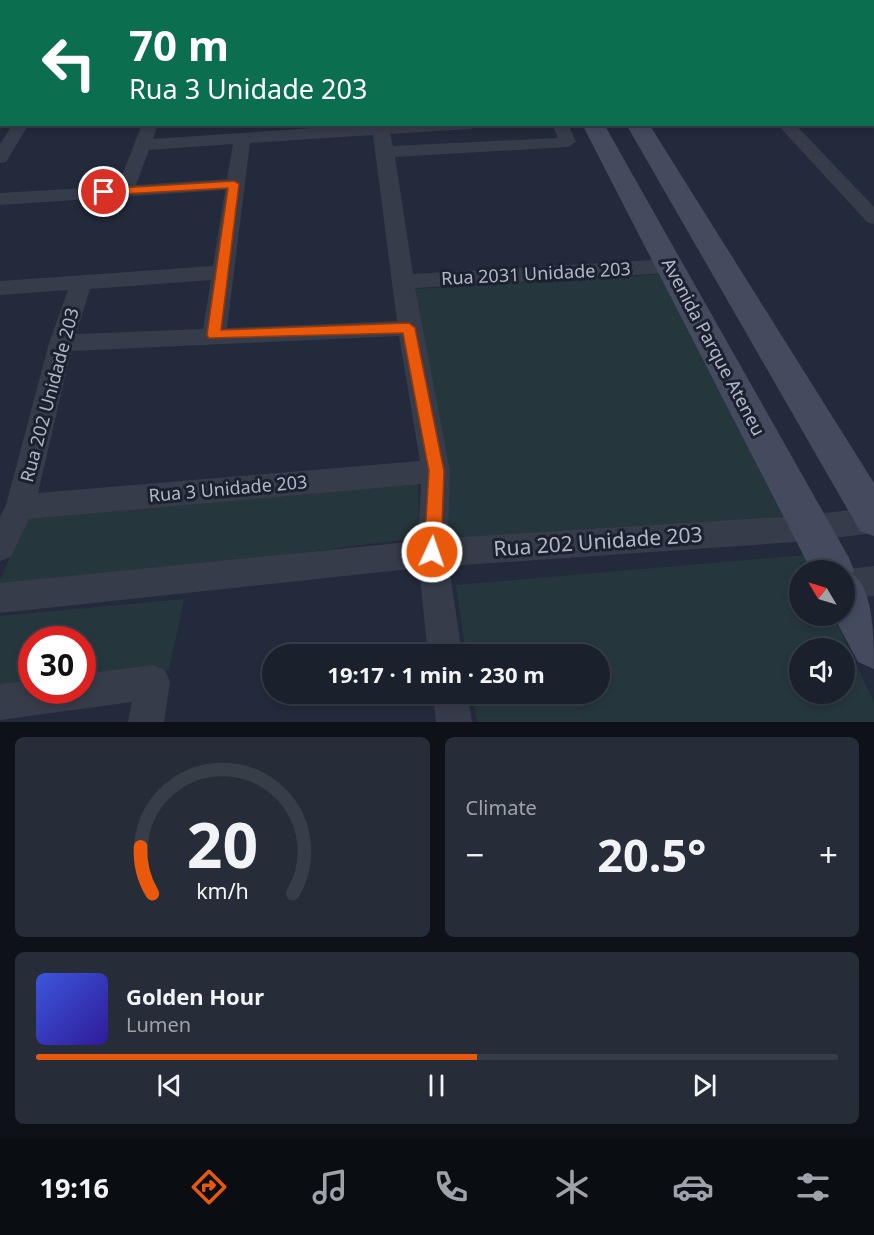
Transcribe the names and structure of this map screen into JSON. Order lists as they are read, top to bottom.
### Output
{
  "streets": {
    "street": [
      "Rua 2031 Unidade 203",
      "Avenida Parque Ateneu",
      "Rua 202 Unidade 203",
      "Rua 3 Unidade 203"
    ]
  },
  "crossings": [
    ["Rua 2031 Unidade 203", "Avenida Parque Ateneu"],
    ["Avenida Parque Ateneu", "Rua 202 Unidade 203"],
    ["Rua 202 Unidade 203", "Rua 3 Unidade 203"]
  ],
  "north": "top left",
  "page": {
    "turn": ["70 m", "Rua 3 Unidade 203"],
    "limit": "30",
    "trip": "19:17 · 1 min · 230 m",
    "tile": "Climate",
    "heat": ["−", "20.5°", "+"],
    "song": ["Golden Hour", "Lumen"],
    "tabs": "19:16",
    "gauge": ["20", "km/h"]
  }
}
